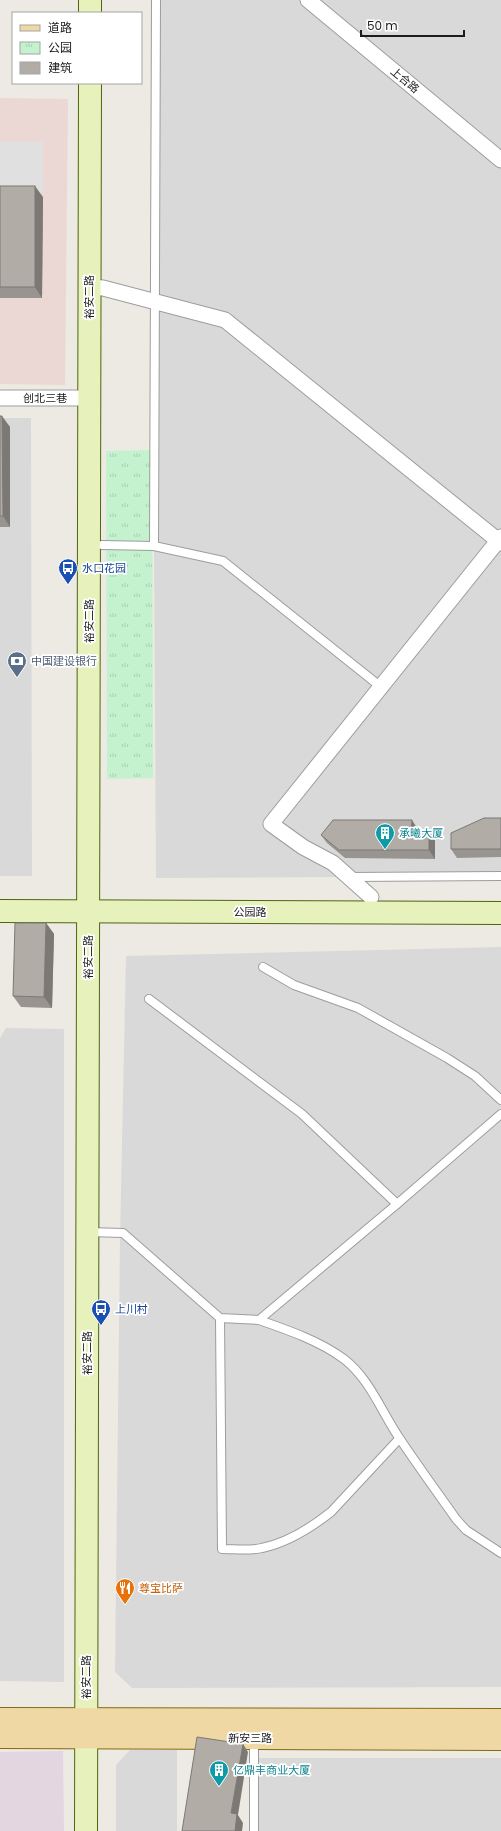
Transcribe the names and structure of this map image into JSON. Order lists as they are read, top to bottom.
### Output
{
  "streets": {
    "main road": ["裕安二路", "公园路", "新安三路"],
    "street": ["上合路", "创北三巷"]
  },
  "crossings": [
    ["裕安二路", "创北三巷"],
    ["裕安二路", "公园路"],
    ["裕安二路", "新安三路"]
  ],
  "places": {
    "bus stop": ["水口花园", "上川村"],
    "bank": ["中国建设银行"],
    "building": ["承曦大厦", "亿鼎丰商业大厦"],
    "restaurant": ["尊宝比萨"]
  },
  "legend": ["道路", "公园", "建筑"],
  "scale_bar": "50 m"
}
